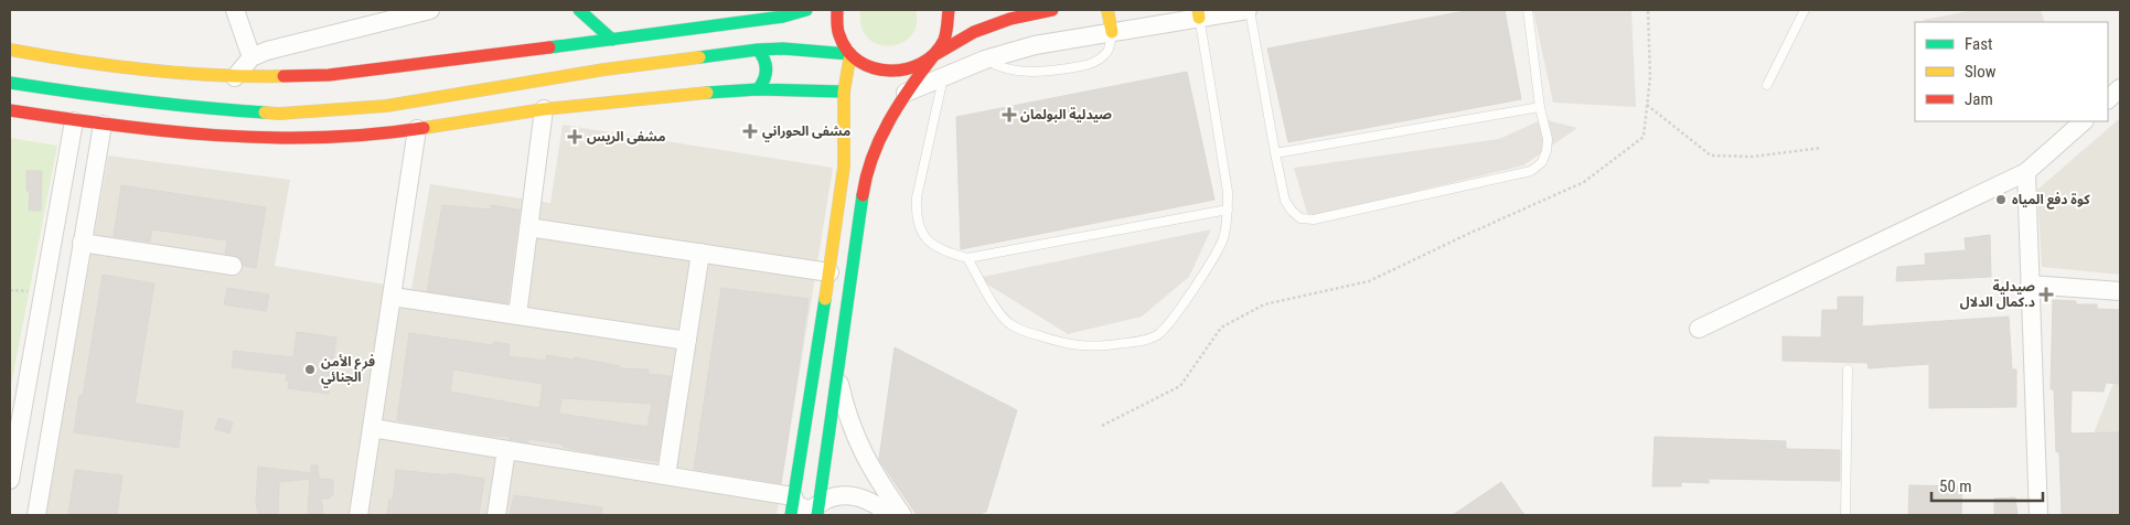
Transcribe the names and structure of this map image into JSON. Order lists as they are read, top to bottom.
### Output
{
  "places": {
    "health": [
      "صيدلية البولمان",
      "مشفى الحوراني",
      "مشفى الريس",
      "صيدلية د.كمال الدلال"
    ],
    "other": ["كوة دفع المياه", "فرع الأمن الجنائي"]
  },
  "legend": ["Fast", "Slow", "Jam"],
  "scale_bar": "50 m"
}
